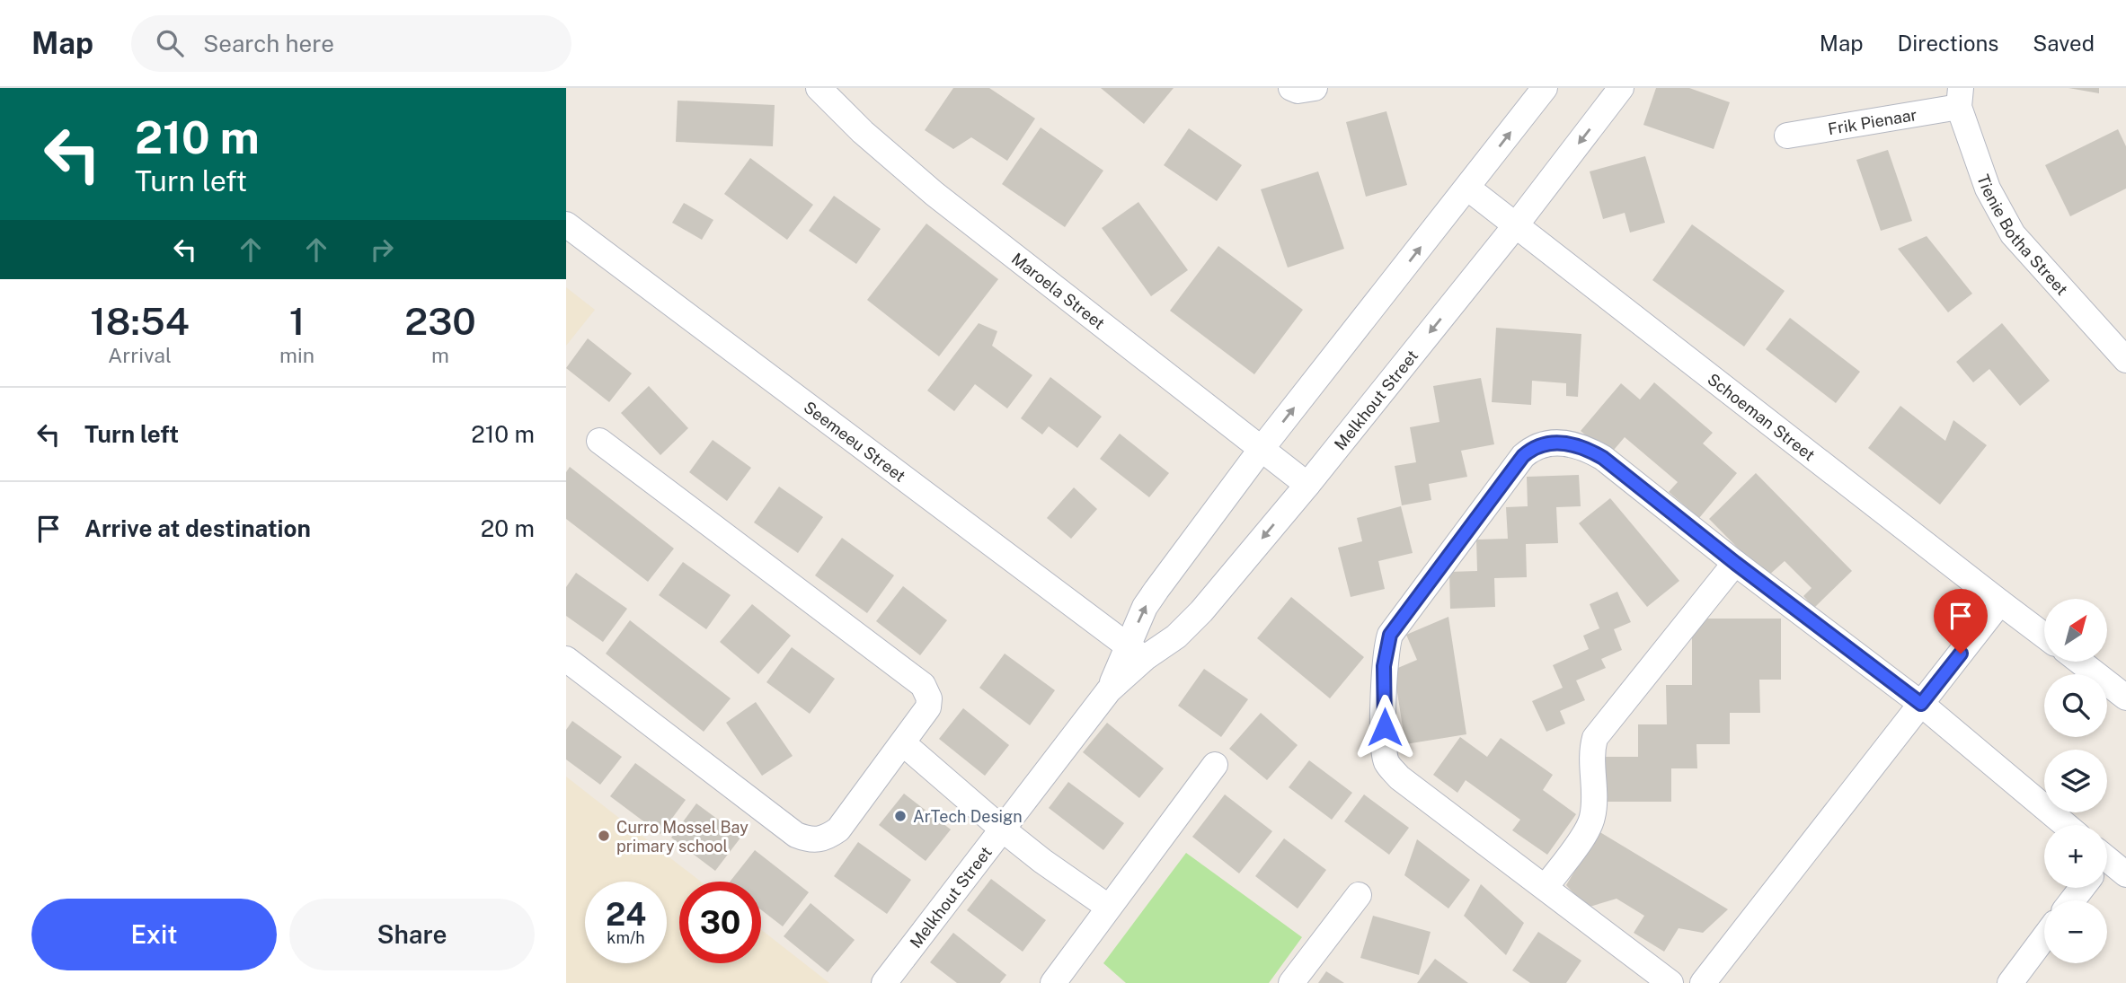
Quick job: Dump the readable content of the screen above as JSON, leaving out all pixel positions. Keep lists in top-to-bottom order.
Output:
{
  "streets": {
    "street": [
      "Frik Pienaar",
      "Tienie Botha Street",
      "Maroela Street",
      "Melkhout Street",
      "Schoeman Street",
      "Seemeeu Street"
    ]
  },
  "crossings": [
    ["Frik Pienaar", "Tienie Botha Street"],
    ["Maroela Street", "Melkhout Street"],
    ["Melkhout Street", "Schoeman Street"],
    ["Melkhout Street", "Seemeeu Street"]
  ],
  "places": ["ArTech Design", "Curro Mossel Bay primary school"],
  "north": "top right",
  "page": {
    "header": "Map",
    "search": "Search here",
    "nav": ["Map", "Directions", "Saved"],
    "turn": ["210 m", "Turn left"],
    "eta": [
      "18:54",
      "Arrival",
      "1",
      "min",
      "230",
      "m"
    ],
    "list": [
      {
        "name": "Turn left",
        "value": "210 m"
      },
      {
        "name": "Arrive at destination",
        "value": "20 m"
      }
    ],
    "map_buttons": ["+", "−"],
    "speed": "24 km/h",
    "limit": "30",
    "buttons": ["Exit", "Share"]
  }
}
